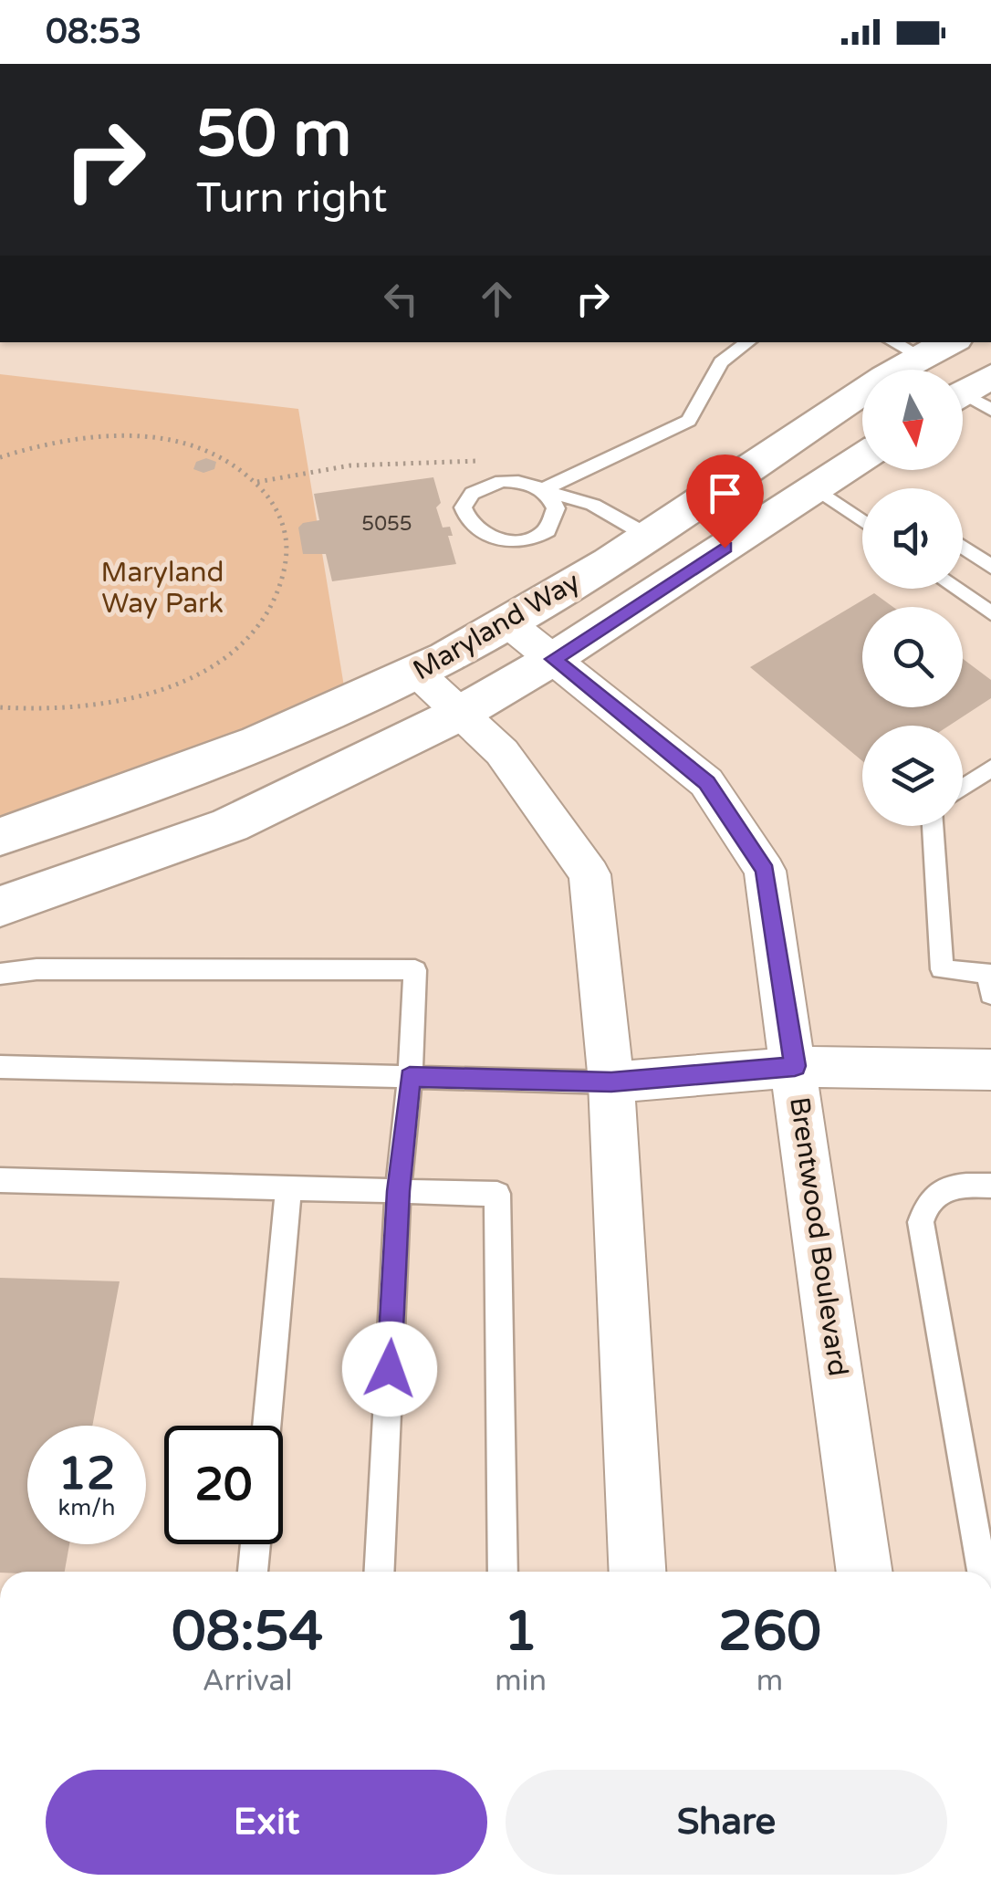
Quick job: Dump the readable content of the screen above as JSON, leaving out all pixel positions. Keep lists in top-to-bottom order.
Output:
{
  "streets": {
    "main road": ["Maryland Way"],
    "street": ["Brentwood Boulevard"]
  },
  "crossings": [
    ["Maryland Way", "Brentwood Boulevard"]
  ],
  "parks": ["Maryland Way Park"],
  "house_numbers": ["5055"],
  "north": "bottom",
  "page": {
    "status": "08:53",
    "turn": ["50 m", "Turn right"],
    "speed": "12 km/h",
    "limit": "20",
    "eta": [
      "08:54",
      "Arrival",
      "1",
      "min",
      "260",
      "m"
    ],
    "buttons": ["Exit", "Share"]
  }
}
